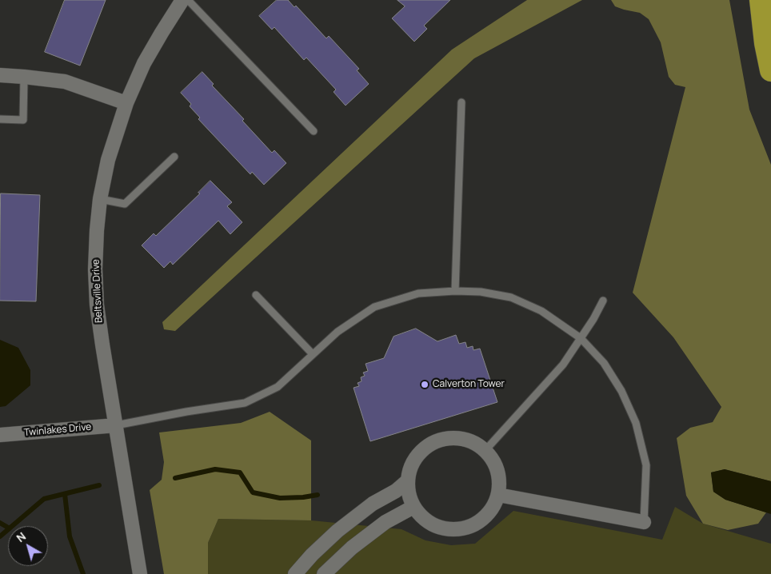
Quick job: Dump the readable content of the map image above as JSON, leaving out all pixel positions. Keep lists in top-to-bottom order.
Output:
{
  "streets": {
    "street": ["Beltsville Drive", "Twinlakes Drive"]
  },
  "crossings": [
    ["Beltsville Drive", "Twinlakes Drive"]
  ],
  "places": ["Calverton Tower"],
  "north": "top left"
}
